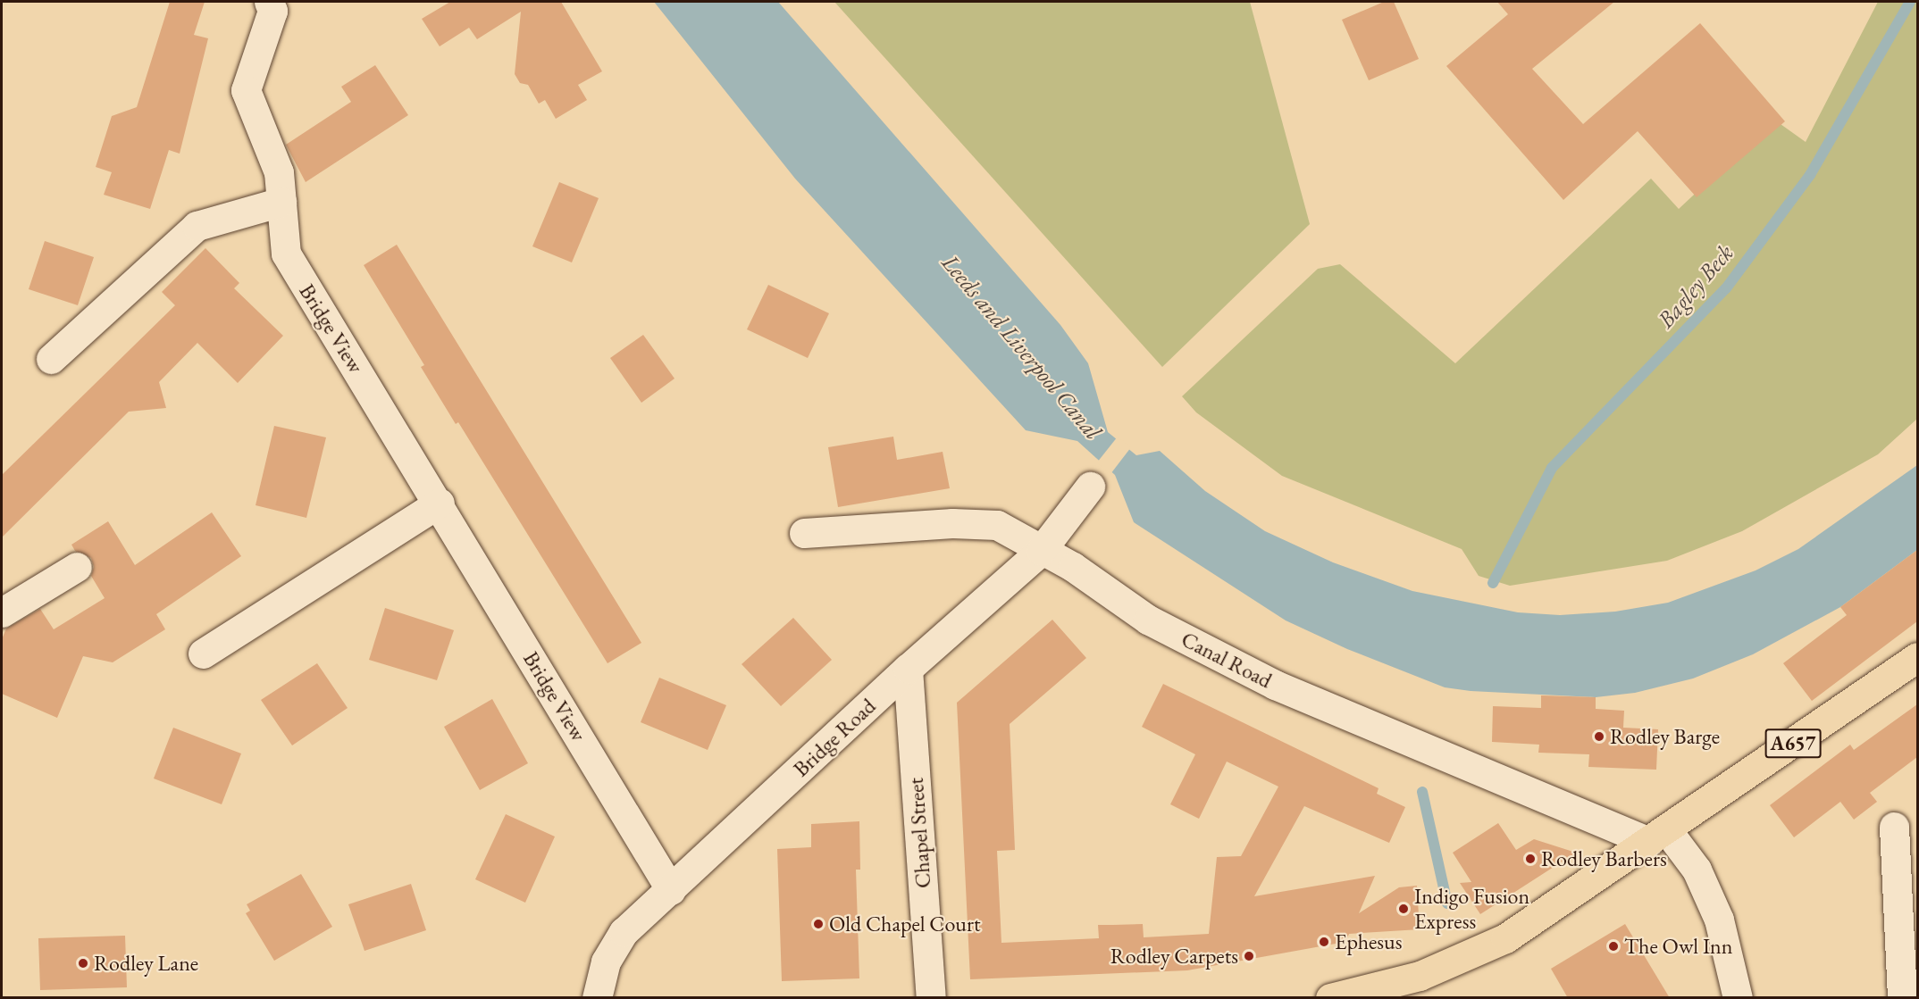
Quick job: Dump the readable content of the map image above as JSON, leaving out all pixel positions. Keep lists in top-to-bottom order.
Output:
{
  "streets": {
    "main road": ["A657"],
    "street": [
      "Bridge View",
      "Canal Road",
      "Bridge Road",
      "Chapel Street"
    ]
  },
  "crossings": [
    ["Bridge View", "Bridge Road"],
    ["Canal Road", "Bridge Road"],
    ["Canal Road", "A657"],
    ["Bridge Road", "Chapel Street"]
  ],
  "water": ["Bagley Beck", "Leeds and Liverpool Canal"],
  "places": [
    "Rodley Barge",
    "Rodley Barbers",
    "Indigo Fusion Express",
    "Old Chapel Court",
    "Ephesus",
    "The Owl Inn",
    "Rodley Carpets",
    "Rodley Lane"
  ]
}
